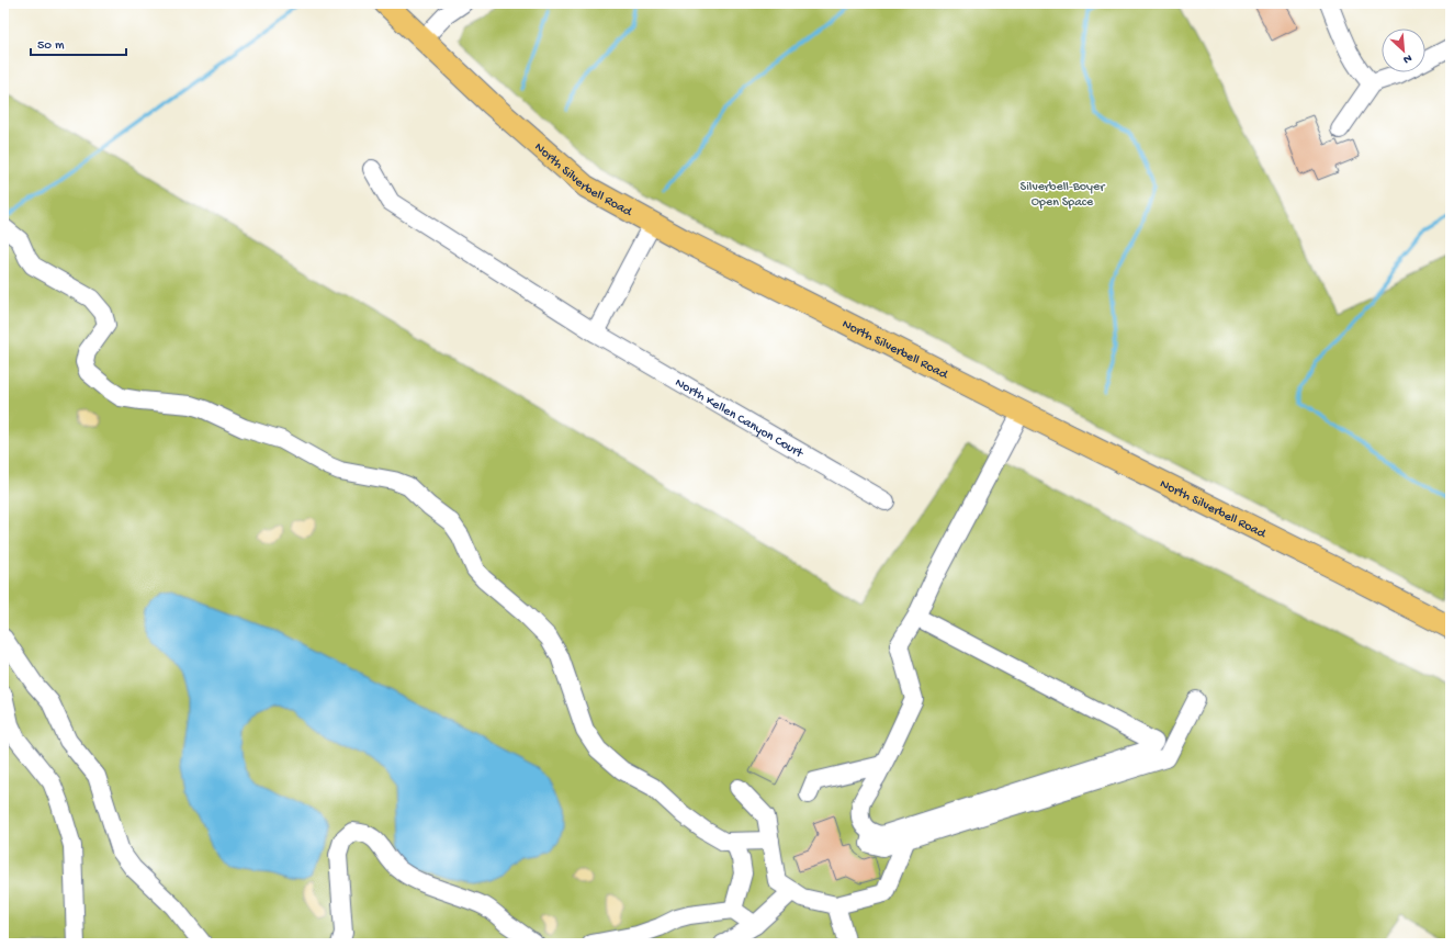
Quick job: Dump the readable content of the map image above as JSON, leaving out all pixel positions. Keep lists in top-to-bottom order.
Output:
{
  "streets": {
    "main road": ["North Silverbell Road"],
    "street": ["North Kellen Canyon Court"]
  },
  "parks": ["Silverbell-Boyer Open Space"],
  "scale_bar": "50 m",
  "north": "bottom right"
}
